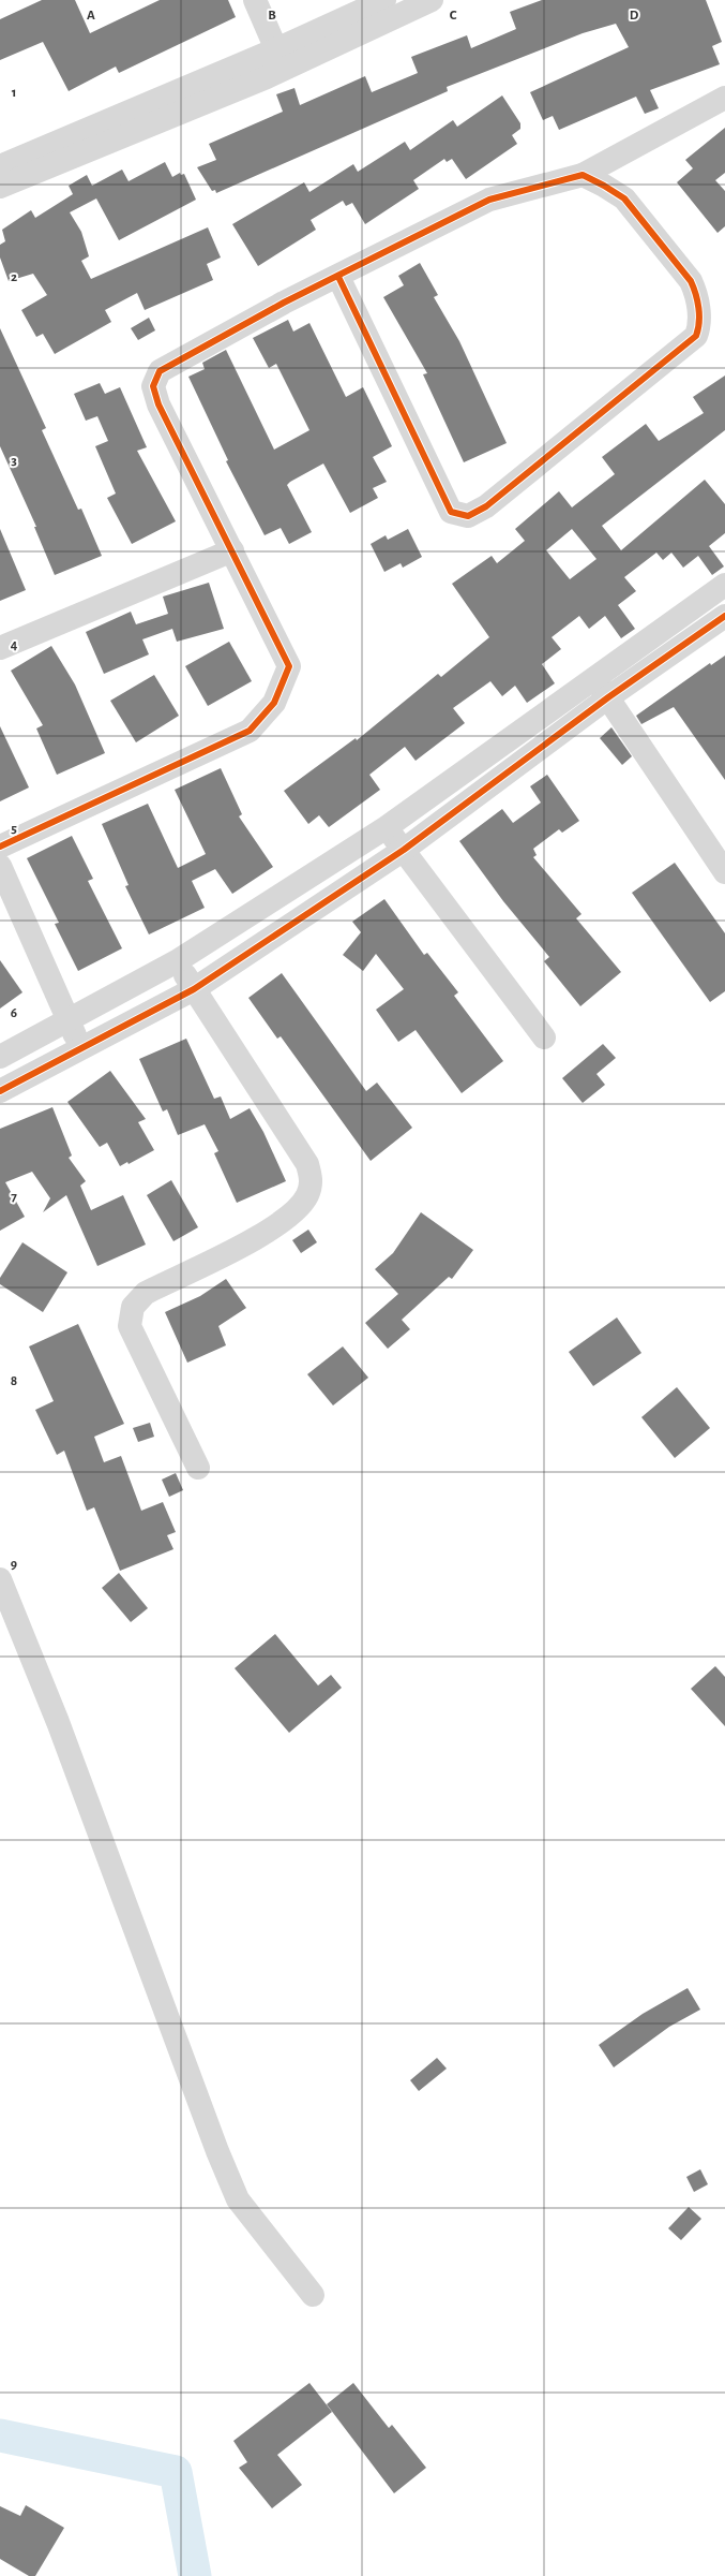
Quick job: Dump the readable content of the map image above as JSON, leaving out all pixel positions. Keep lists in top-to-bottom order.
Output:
{
  "grid": {
    "columns": [
      "A",
      "B",
      "C",
      "D"
    ],
    "rows": [
      "1",
      "2",
      "3",
      "4",
      "5",
      "6",
      "7",
      "8",
      "9"
    ]
  }
}
